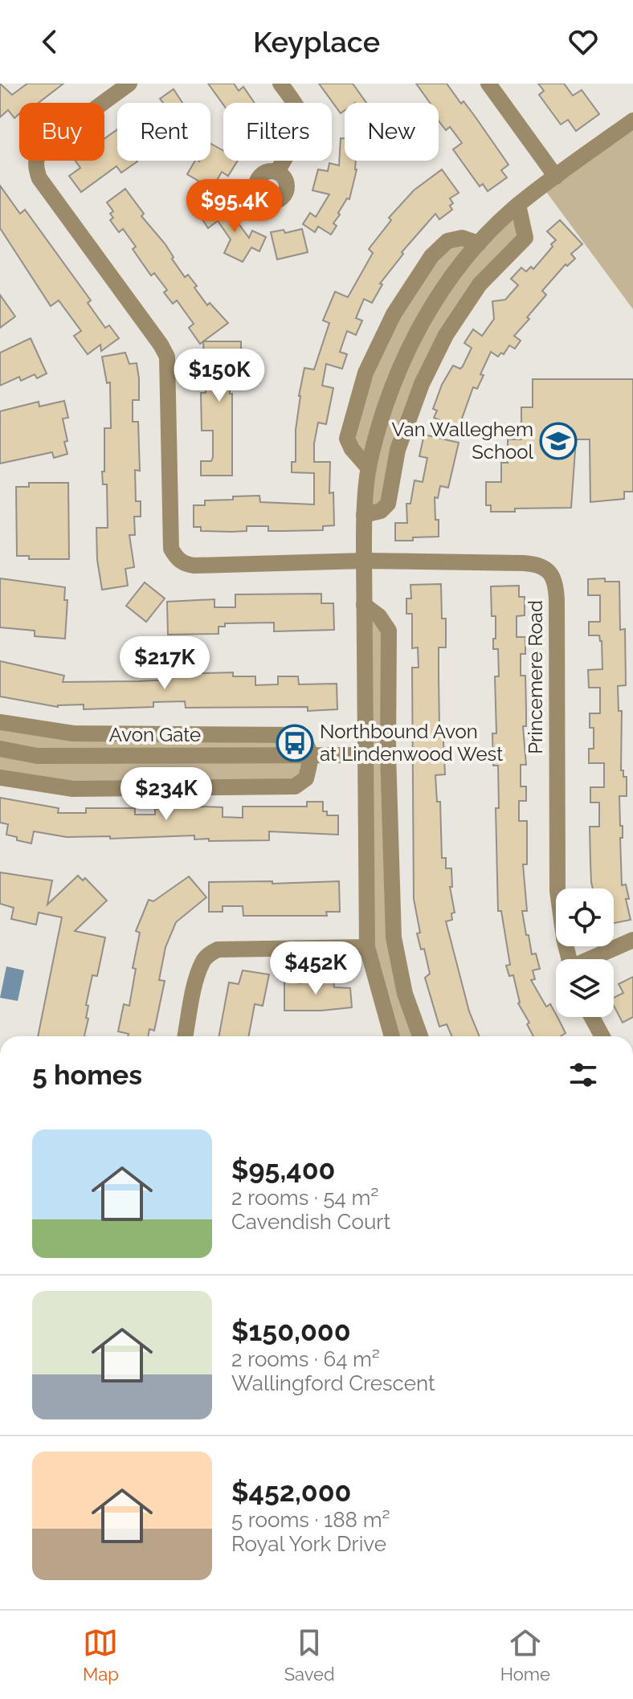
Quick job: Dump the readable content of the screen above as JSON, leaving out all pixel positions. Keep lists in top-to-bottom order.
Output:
{
  "streets": {
    "street": ["Princemere Road", "Avon Gate"]
  },
  "places": {
    "school or university": ["Van Walleghem School"],
    "bus stop": ["Northbound Avon at Lindenwood West"]
  },
  "page": {
    "header": "Keyplace",
    "chip": [
      "Buy",
      "Rent",
      "Filters",
      "New"
    ],
    "price": [
      "$95.4K",
      "$150K",
      "$217K",
      "$234K",
      "$452K"
    ],
    "heading": "5 homes",
    "list": [
      {
        "name": "$95,400",
        "note": "2 rooms · 54 m² · Cavendish Court"
      },
      {
        "name": "$150,000",
        "note": "2 rooms · 64 m² · Wallingford Crescent"
      },
      {
        "name": "$452,000",
        "note": "5 rooms · 188 m² · Royal York Drive"
      }
    ],
    "tabs": ["Map", "Saved", "Home"]
  }
}
